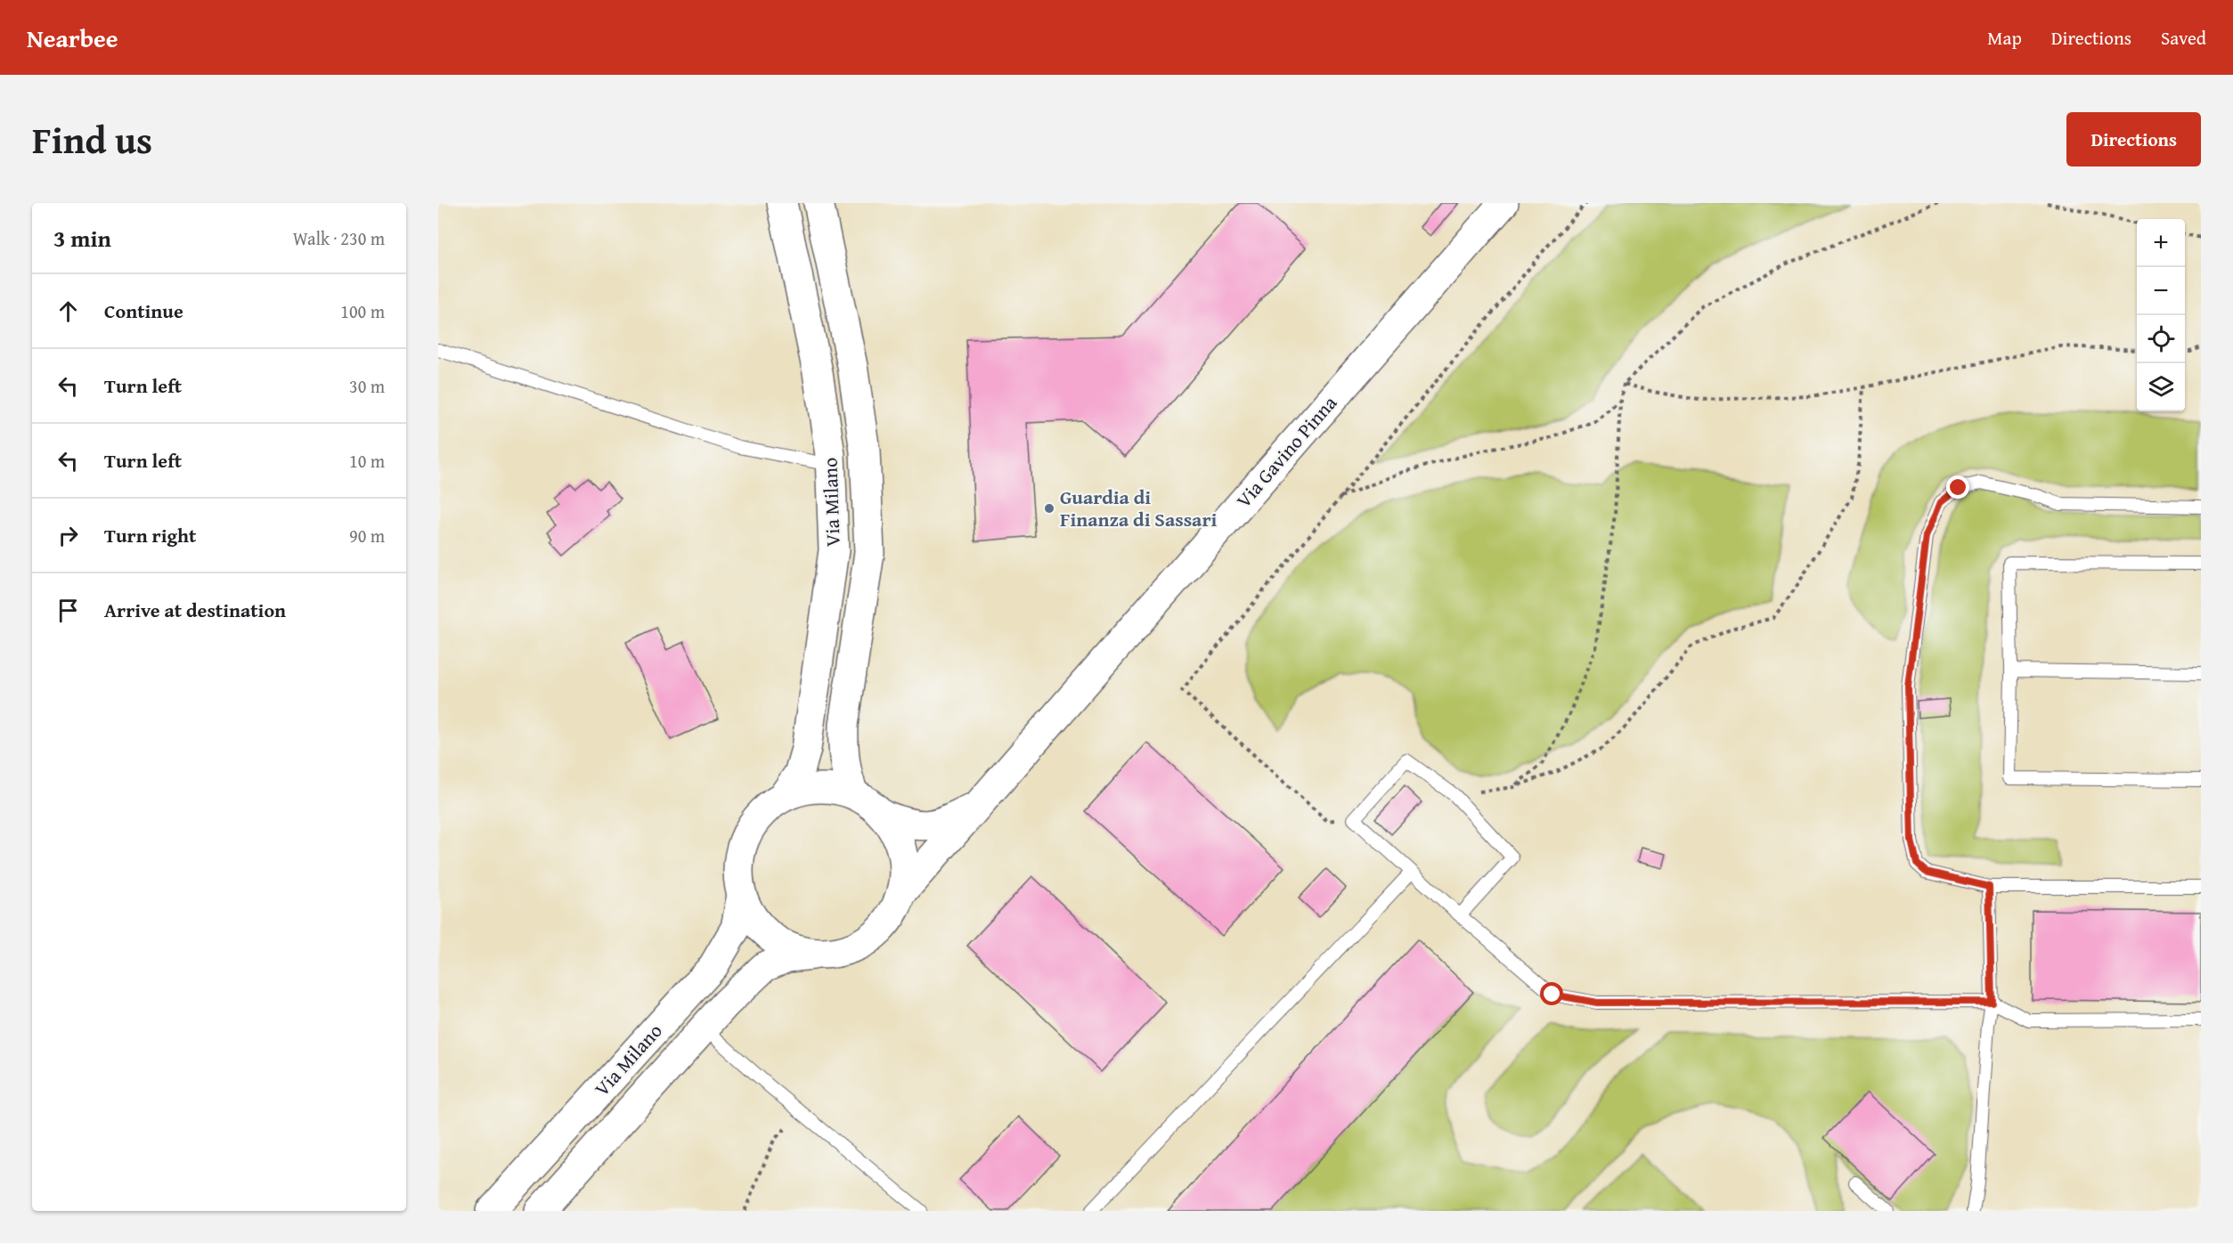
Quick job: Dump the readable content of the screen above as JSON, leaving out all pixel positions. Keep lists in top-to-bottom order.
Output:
{
  "streets": {
    "main road": ["Via Gavino Pinna", "Via Milano"]
  },
  "crossings": [
    ["Via Gavino Pinna", "Via Milano"]
  ],
  "places": ["Guardia di Finanza di Sassari"],
  "page": {
    "header": "Nearbee",
    "nav": ["Map", "Directions", "Saved"],
    "title": "Find us",
    "buttons": "Directions",
    "heading": ["3 min", "Walk · 230 m"],
    "map_buttons": ["+", "−"],
    "list": [
      ["Continue", "100 m"],
      ["Turn left", "30 m"],
      ["Turn left", "10 m"],
      ["Turn right", "90 m"],
      "Arrive at destination"
    ]
  }
}
